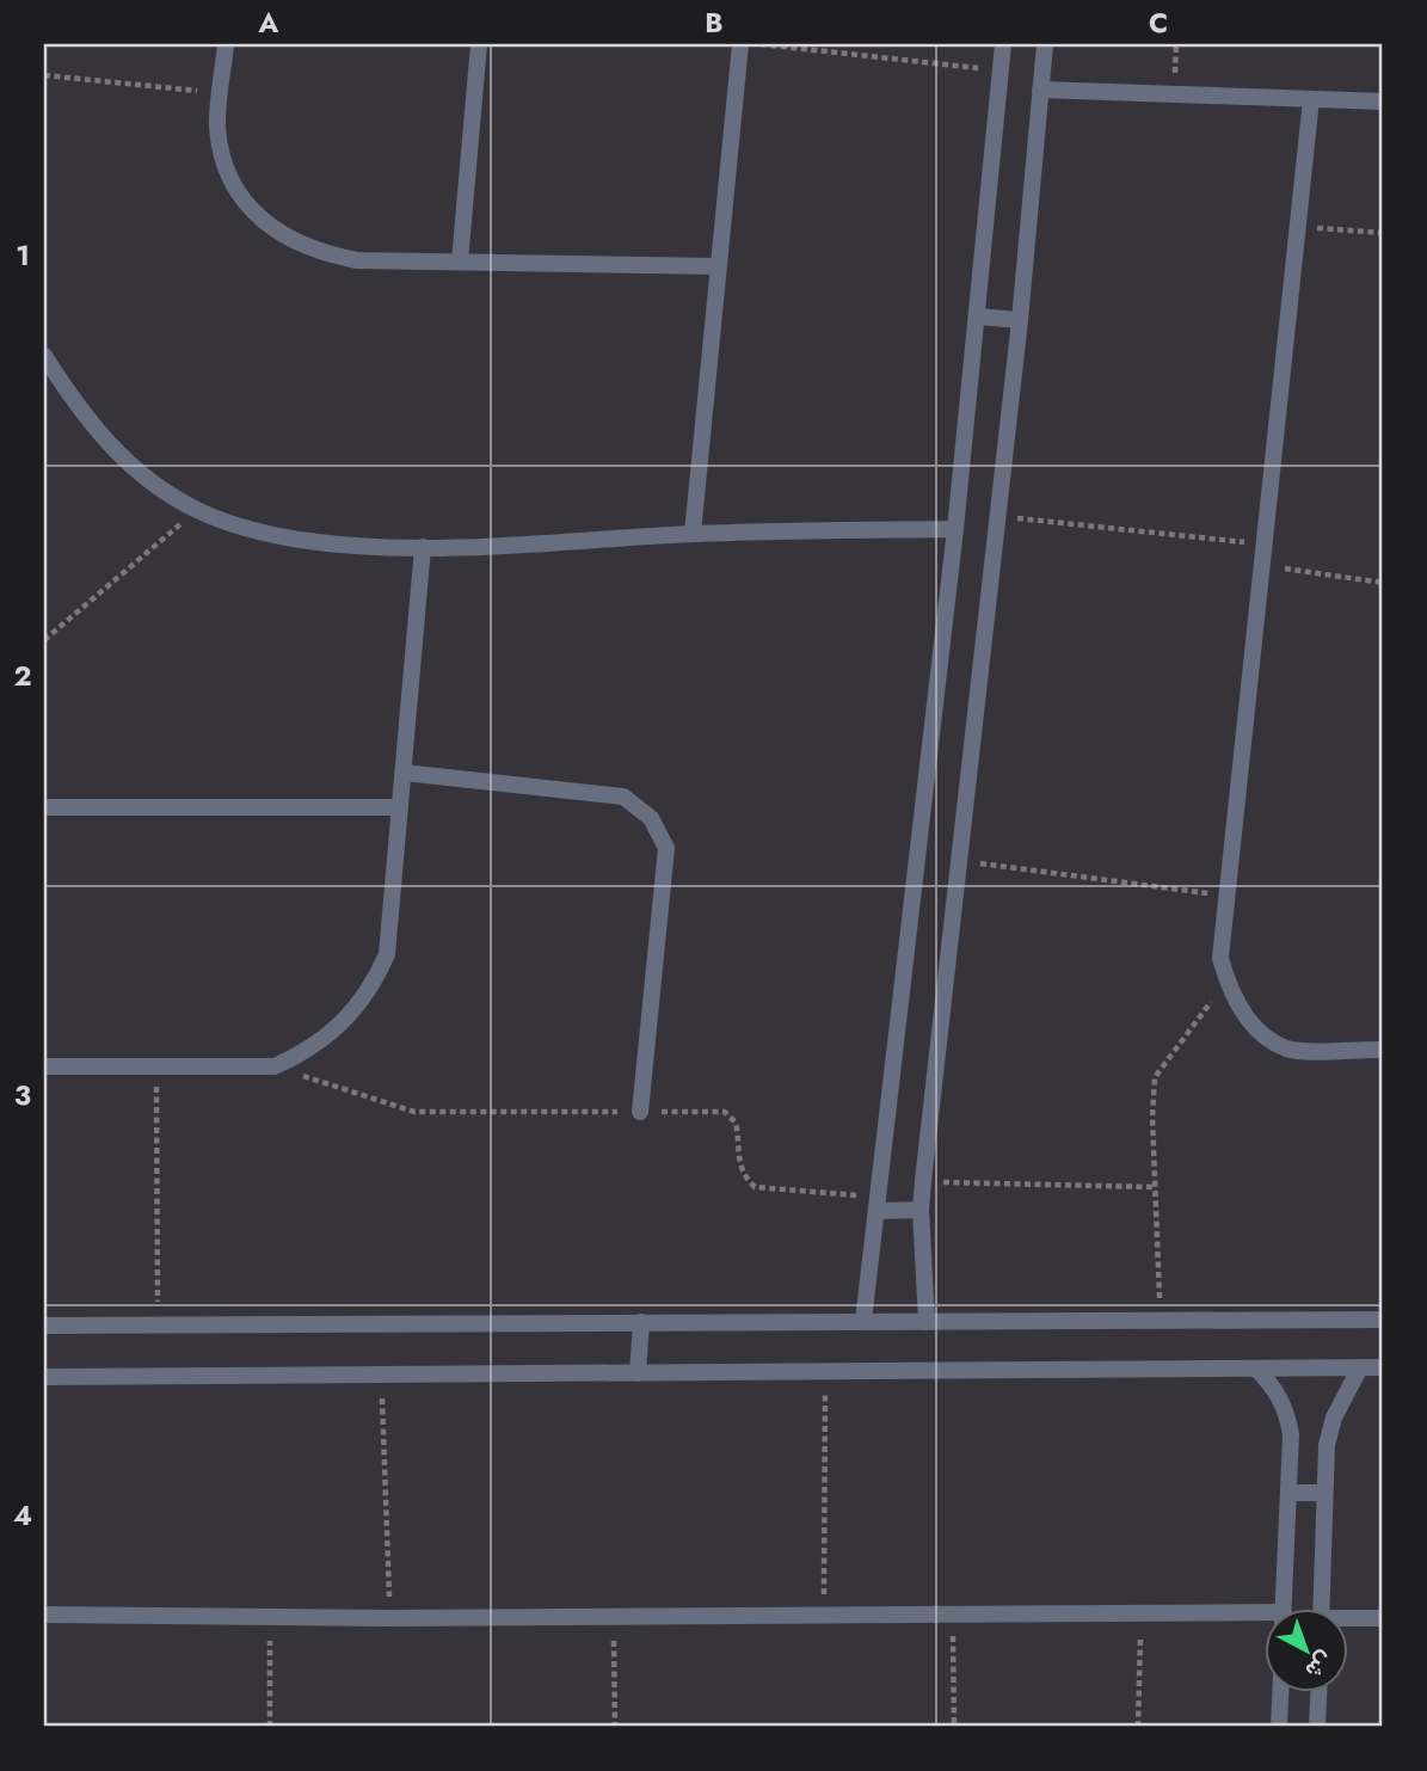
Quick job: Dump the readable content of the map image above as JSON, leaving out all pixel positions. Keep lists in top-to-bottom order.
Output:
{
  "north": "bottom right",
  "grid": {
    "columns": ["A", "B", "C"],
    "rows": [
      "1",
      "2",
      "3",
      "4"
    ]
  }
}
